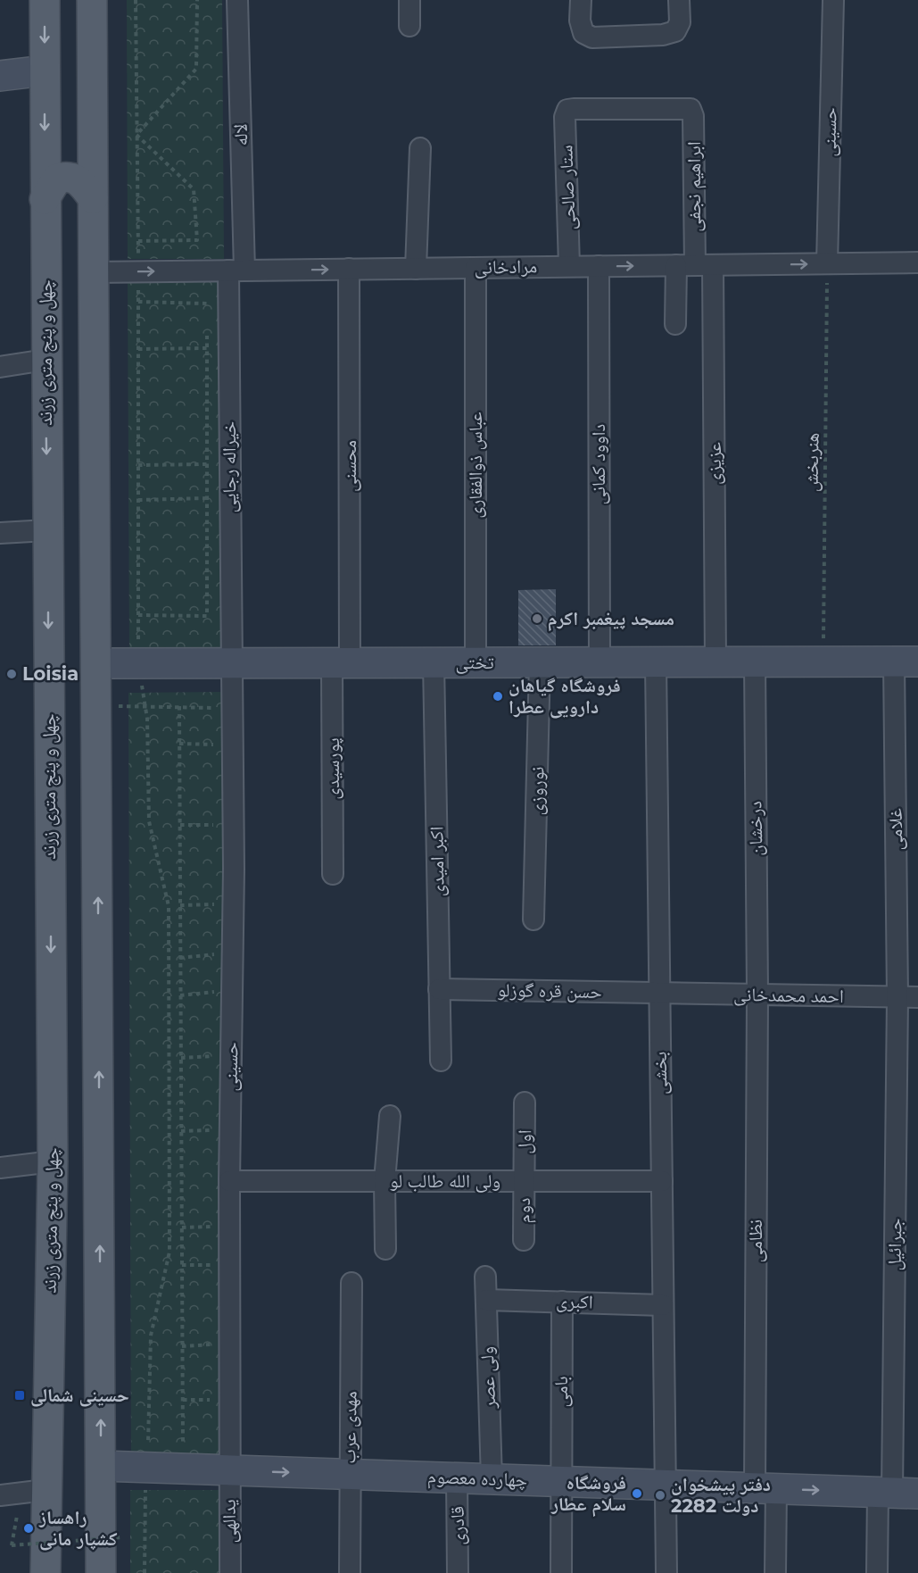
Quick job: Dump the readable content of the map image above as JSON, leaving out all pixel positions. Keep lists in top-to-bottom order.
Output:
{
  "streets": {
    "main road": ["چهل و پنج متری زرند"],
    "street": [
      "حسینی",
      "لاله",
      "ابراهیم نجفی",
      "ستار صالحی",
      "مرادخانی",
      "عزیزی",
      "داوود کمانی",
      "عباس ذوالفقاری",
      "محسنی",
      "خیراله رجایی",
      "تختی",
      "پورسیدی",
      "نوروزی",
      "درخشان",
      "غلامی",
      "اکبر امیدی",
      "حسن قره گوزلو",
      "احمد محمدخانی",
      "بخشی",
      "اول",
      "ولی الله طالب لو",
      "دوم",
      "نظامی",
      "جبرائیل",
      "اکبری",
      "ولی عصر",
      "بامی",
      "مهدی عرب",
      "چهارده معصوم",
      "یدالهی",
      "قادری"
    ],
    "path": ["هنربخش"]
  },
  "crossings": [
    ["حسینی", "مرادخانی"],
    ["حسینی", "هنربخش"],
    ["حسینی", "خیراله رجایی"],
    ["حسینی", "تختی"],
    ["حسینی", "ولی الله طالب لو"],
    ["حسینی", "چهارده معصوم"],
    ["حسینی", "یدالهی"],
    ["لاله", "مرادخانی"],
    ["لاله", "خیراله رجایی"],
    ["ابراهیم نجفی", "ستار صالحی"],
    ["ابراهیم نجفی", "مرادخانی"],
    ["ابراهیم نجفی", "عزیزی"],
    ["ستار صالحی", "مرادخانی"],
    ["مرادخانی", "هنربخش"],
    ["مرادخانی", "عزیزی"],
    ["مرادخانی", "داوود کمانی"],
    ["مرادخانی", "عباس ذوالفقاری"],
    ["مرادخانی", "محسنی"],
    ["مرادخانی", "خیراله رجایی"],
    ["هنربخش", "تختی"],
    ["عزیزی", "تختی"],
    ["داوود کمانی", "تختی"],
    ["عباس ذوالفقاری", "تختی"],
    ["محسنی", "تختی"],
    ["محسنی", "پورسیدی"],
    ["خیراله رجایی", "تختی"],
    ["تختی", "پورسیدی"],
    ["تختی", "نوروزی"],
    ["تختی", "درخشان"],
    ["تختی", "غلامی"],
    ["تختی", "اکبر امیدی"],
    ["تختی", "بخشی"],
    ["درخشان", "احمد محمدخانی"],
    ["درخشان", "نظامی"],
    ["غلامی", "احمد محمدخانی"],
    ["غلامی", "جبرائیل"],
    ["اکبر امیدی", "حسن قره گوزلو"],
    ["حسن قره گوزلو", "احمد محمدخانی"],
    ["حسن قره گوزلو", "بخشی"],
    ["احمد محمدخانی", "بخشی"],
    ["احمد محمدخانی", "نظامی"],
    ["احمد محمدخانی", "جبرائیل"],
    ["بخشی", "ولی الله طالب لو"],
    ["بخشی", "اکبری"],
    ["بخشی", "چهارده معصوم"],
    ["اول", "ولی الله طالب لو"],
    ["اول", "دوم"],
    ["ولی الله طالب لو", "دوم"],
    ["نظامی", "چهارده معصوم"],
    ["جبرائیل", "چهارده معصوم"],
    ["اکبری", "ولی عصر"],
    ["اکبری", "بامی"],
    ["ولی عصر", "چهارده معصوم"],
    ["بامی", "چهارده معصوم"],
    ["مهدی عرب", "چهارده معصوم"],
    ["چهارده معصوم", "یدالهی"],
    ["چهارده معصوم", "قادری"]
  ],
  "one_way": ["مرادخانی"],
  "places": {
    "other": [
      "مسجد پیغمبر اکرم",
      "Loisia",
      "فروشگاه گیاهان دارویی عطرا",
      "فروشگاه سلام عطار",
      "دفتر پیشخوان دولت 2282",
      "راهساز کشپار مانی"
    ],
    "transit": ["حسینی شمالی"]
  }
}
